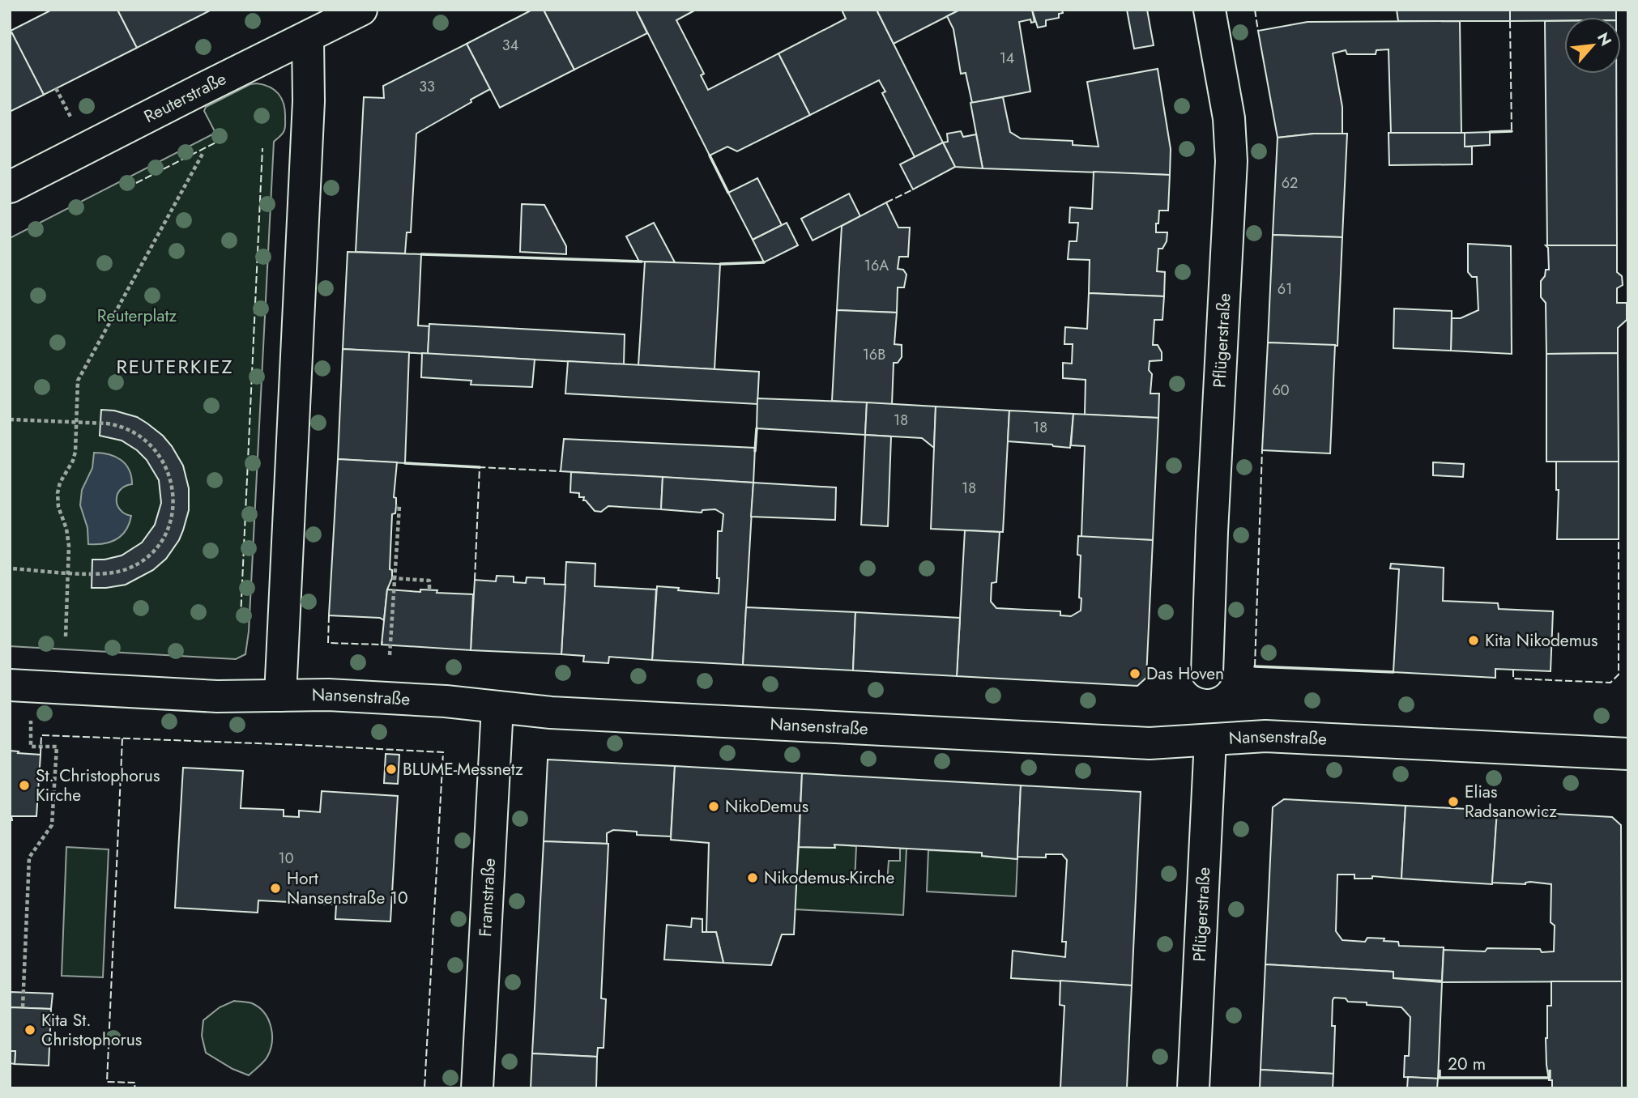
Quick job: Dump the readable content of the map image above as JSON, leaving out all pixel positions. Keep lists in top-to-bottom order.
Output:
{
  "streets": {
    "street": [
      "Reuterstraße",
      "Pflügerstraße",
      "Nansenstraße",
      "Framstraße"
    ]
  },
  "crossings": [
    ["Pflügerstraße", "Nansenstraße"],
    ["Nansenstraße", "Framstraße"]
  ],
  "districts": ["REUTERKIEZ"],
  "parks": ["Reuterplatz"],
  "places": [
    "Kita Nikodemus",
    "Das Hoven",
    "BLUME-Messnetz",
    "St. Christophorus Kirche",
    "Elias Radsanowicz",
    "NikoDemus",
    "Nikodemus-Kirche",
    "Hort Nansenstraße 10",
    "Kita St. Christophorus"
  ],
  "house_numbers": [
    "34",
    "14",
    "33",
    "62",
    "16A",
    "61",
    "16B",
    "60",
    "18",
    "18",
    "18",
    "10"
  ],
  "scale_bar": "20 m",
  "north": "top right"
}
